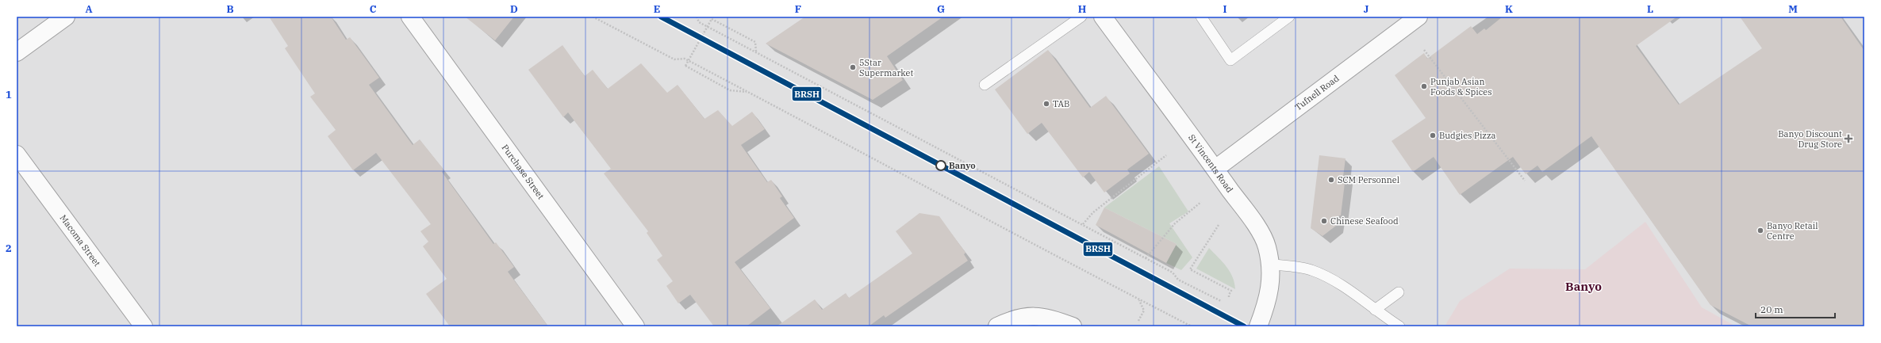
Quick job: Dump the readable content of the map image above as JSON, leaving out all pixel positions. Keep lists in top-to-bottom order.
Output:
{
  "streets": {
    "street": [
      "Tufnell Road",
      "St Vincents Road",
      "Purchase Street",
      "Macoma Street"
    ]
  },
  "crossings": [
    ["Tufnell Road", "St Vincents Road"]
  ],
  "districts": ["Banyo"],
  "places": {
    "other": [
      "5Star Supermarket",
      "Punjab Asian Foods & Spices",
      "TAB",
      "Budgies Pizza",
      "Banyo",
      "SCM Personnel",
      "Chinese Seafood",
      "Banyo Retail Centre"
    ],
    "health": ["Banyo Discount Drug Store"]
  },
  "lines": ["transit line BRSH"],
  "scale_bar": "20 m",
  "grid": {
    "columns": [
      "A",
      "B",
      "C",
      "D",
      "E",
      "F",
      "G",
      "H",
      "I",
      "J",
      "K",
      "L",
      "M"
    ],
    "rows": ["1", "2"]
  }
}
